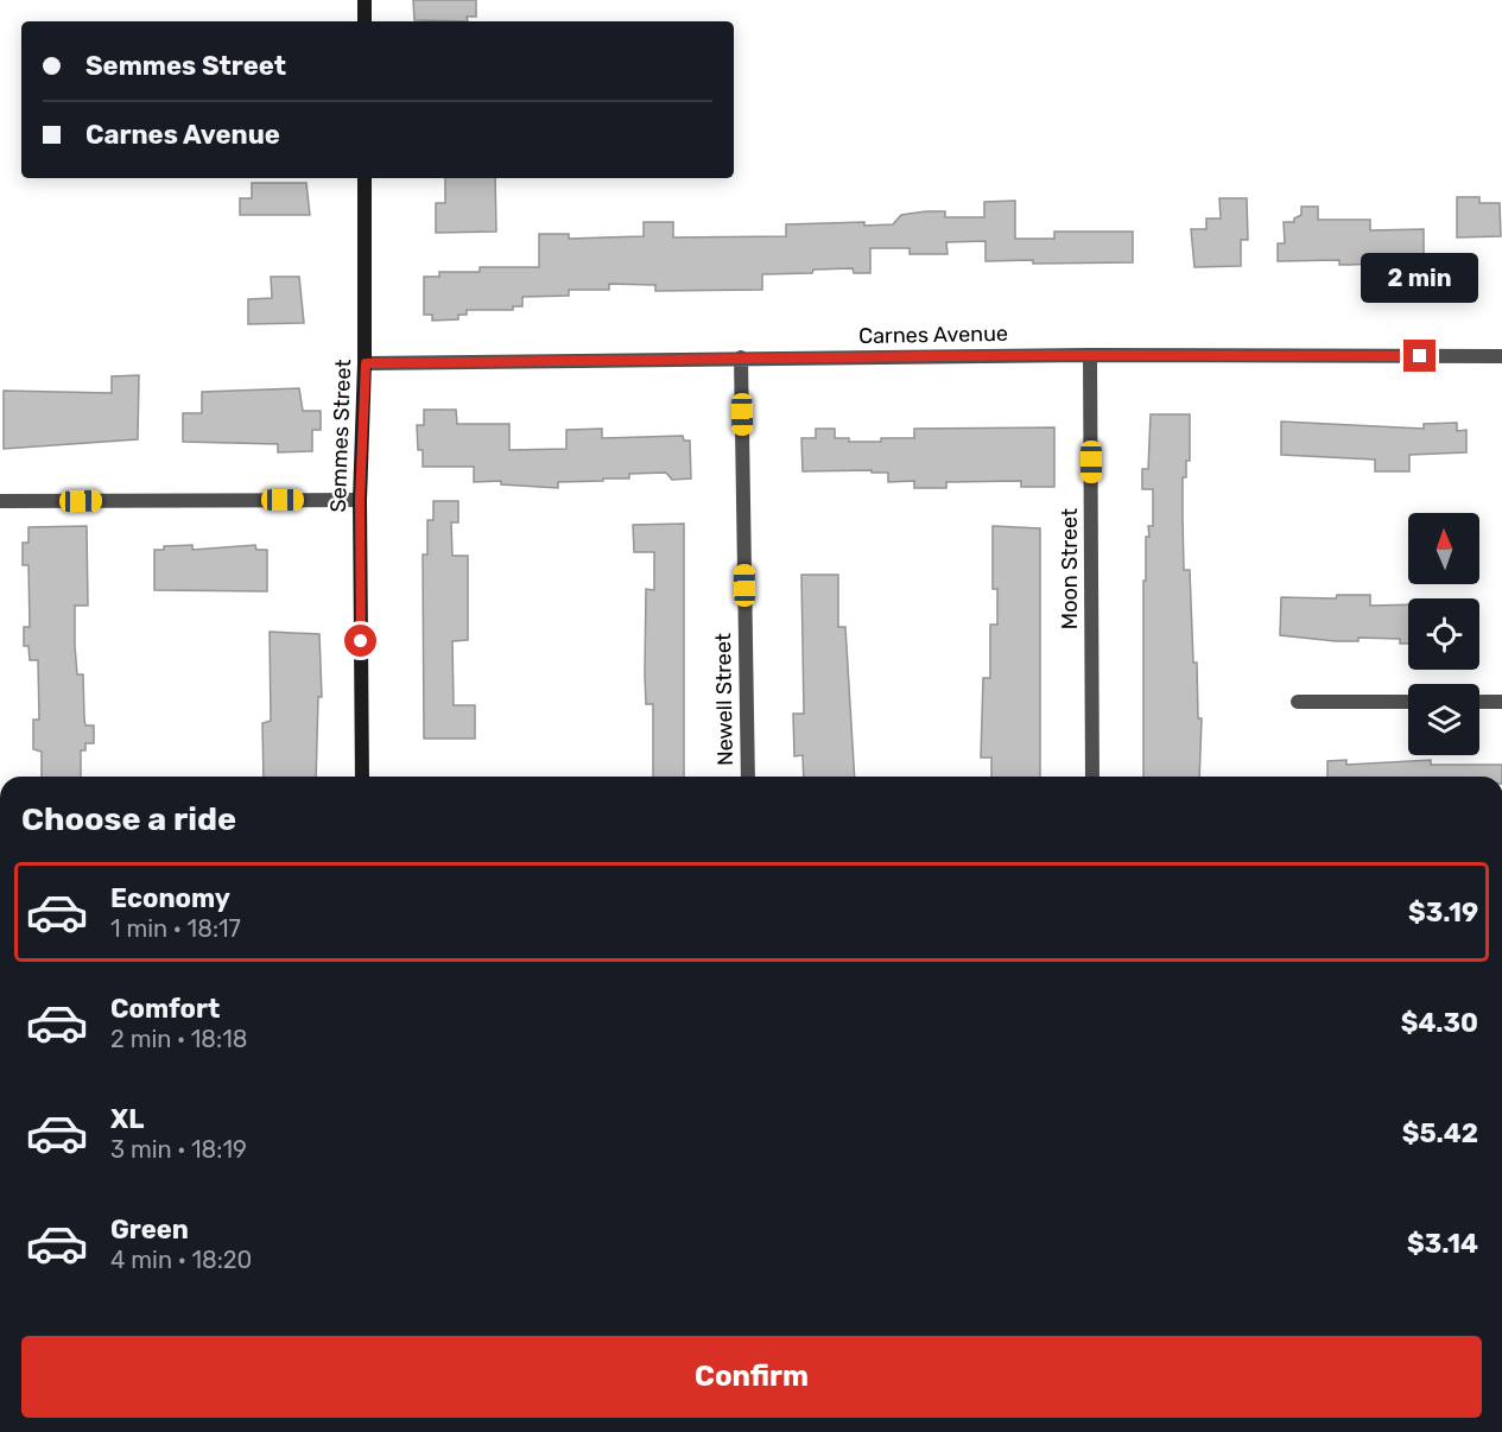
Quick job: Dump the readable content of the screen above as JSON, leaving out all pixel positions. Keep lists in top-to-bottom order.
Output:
{
  "streets": {
    "main road": ["Semmes Street"],
    "street": ["Carnes Avenue", "Moon Street", "Newell Street"]
  },
  "crossings": [
    ["Carnes Avenue", "Semmes Street"],
    ["Carnes Avenue", "Moon Street"],
    ["Carnes Avenue", "Newell Street"]
  ],
  "north": "top",
  "page": {
    "banner": ["Semmes Street", "Carnes Avenue"],
    "bubble": "2 min",
    "heading": "Choose a ride",
    "list": [
      {
        "name": "Economy",
        "note": "1 min · 18:17",
        "value": "$3.19"
      },
      {
        "name": "Comfort",
        "note": "2 min · 18:18",
        "value": "$4.30"
      },
      {
        "name": "XL",
        "note": "3 min · 18:19",
        "value": "$5.42"
      },
      {
        "name": "Green",
        "note": "4 min · 18:20",
        "value": "$3.14"
      }
    ],
    "buttons": "Confirm"
  }
}
